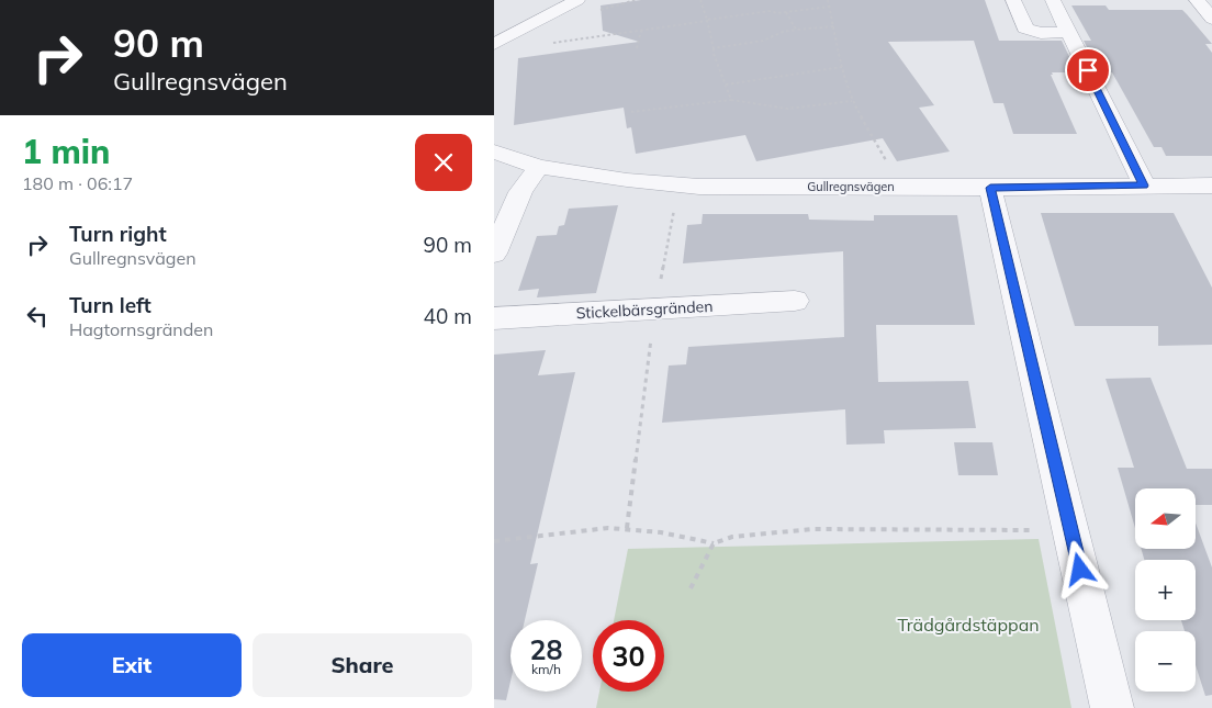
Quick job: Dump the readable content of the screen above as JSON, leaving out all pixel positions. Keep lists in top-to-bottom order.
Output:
{
  "streets": {
    "street": ["Gullregnsvägen", "Stickelbärsgränden"]
  },
  "parks": ["Trädgårdstäppan"],
  "north": "left",
  "page": {
    "turn": ["90 m", "Gullregnsvägen"],
    "heading": ["1 min", "180 m · 06:17"],
    "list": [
      {
        "name": "Turn right",
        "note": "Gullregnsvägen",
        "value": "90 m"
      },
      {
        "name": "Turn left",
        "note": "Hagtornsgränden",
        "value": "40 m"
      }
    ],
    "map_buttons": ["+", "−"],
    "speed": "28 km/h",
    "limit": "30",
    "buttons": ["Exit", "Share"]
  }
}
